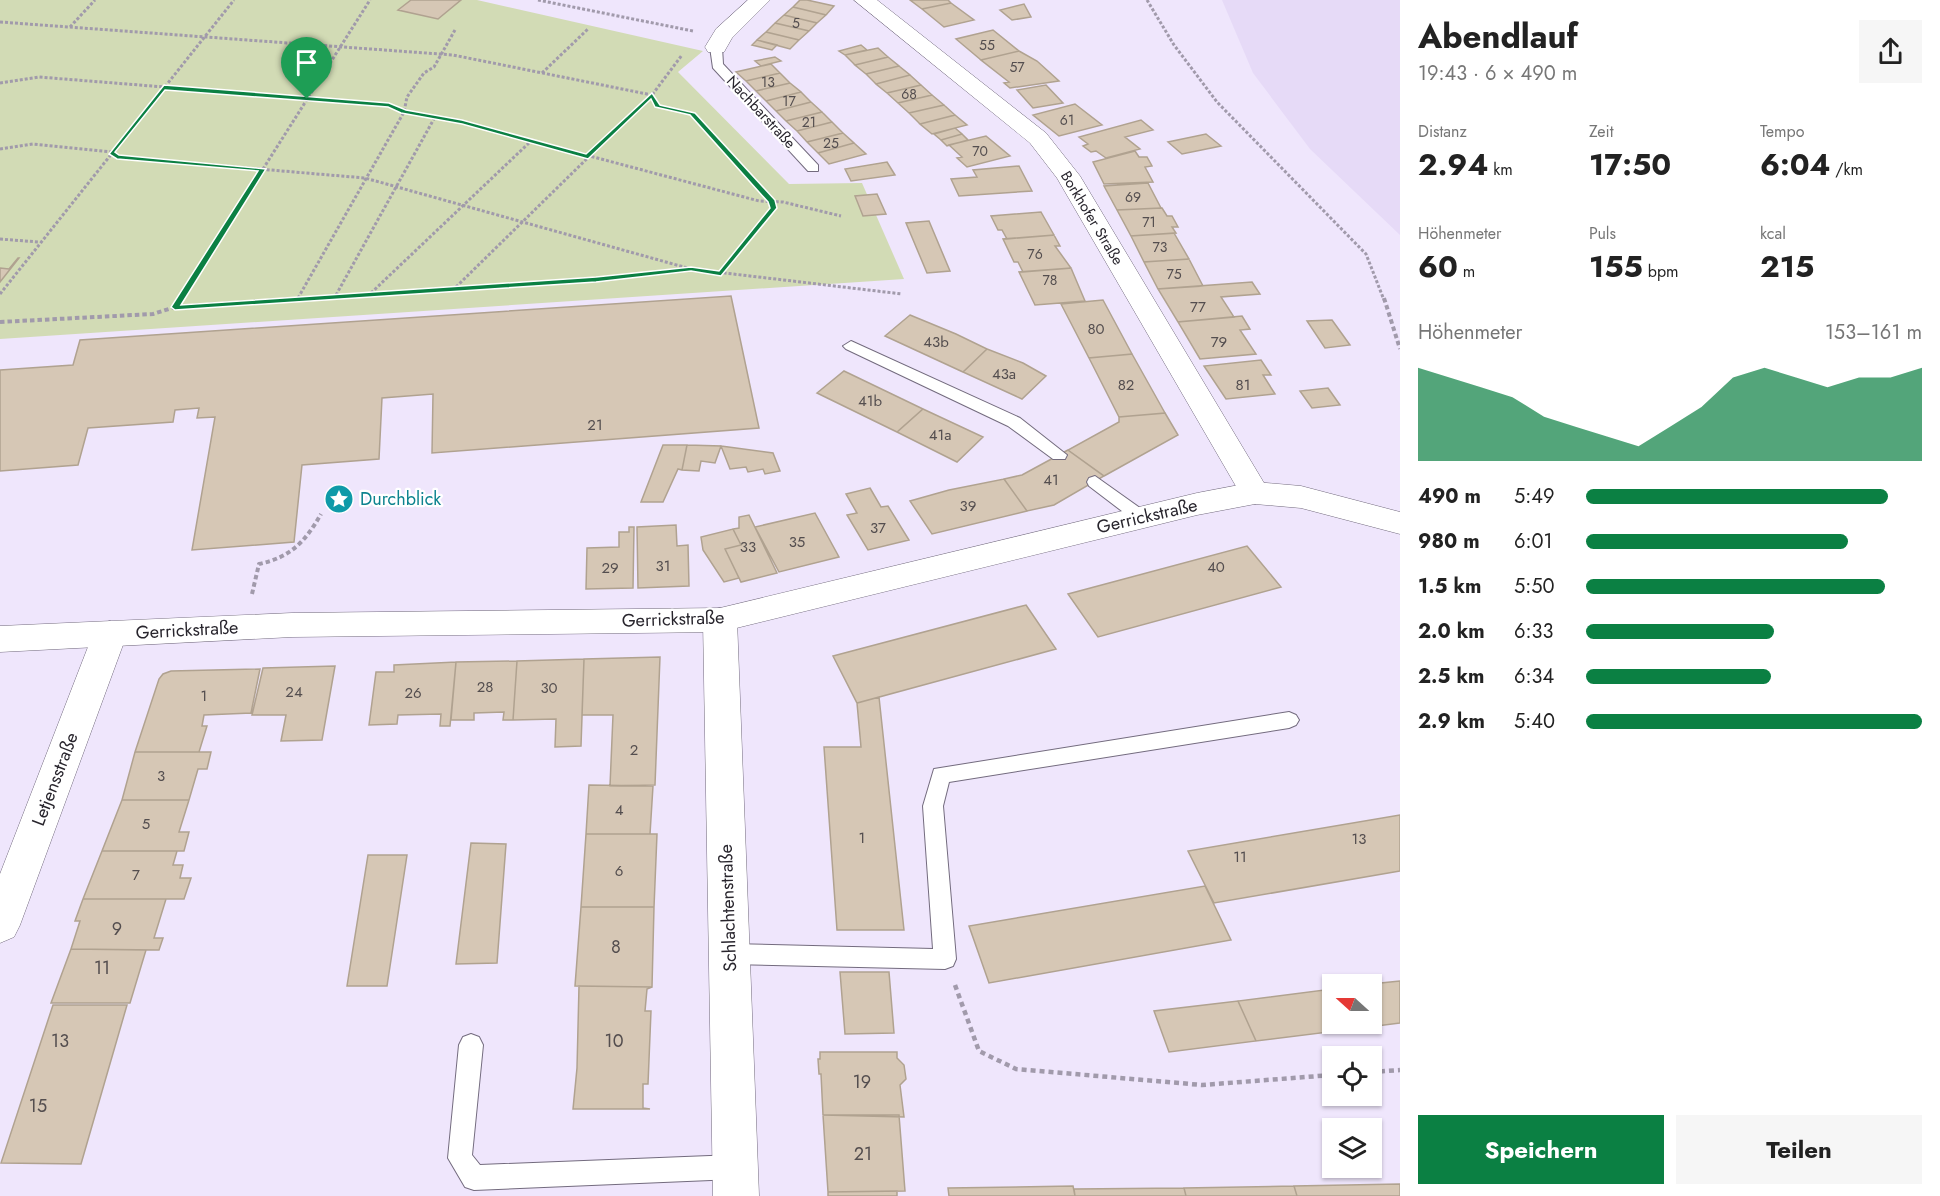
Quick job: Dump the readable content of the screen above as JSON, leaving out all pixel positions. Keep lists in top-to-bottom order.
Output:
{
  "streets": {
    "street": [
      "Borkhofer Straße",
      "Gerrickstraße",
      "Letjensstraße",
      "Schlachtenstraße"
    ],
    "lane": ["Nachbarstraße"]
  },
  "crossings": [
    ["Borkhofer Straße", "Gerrickstraße"],
    ["Gerrickstraße", "Letjensstraße"],
    ["Gerrickstraße", "Schlachtenstraße"]
  ],
  "places": {
    "place": ["Durchblick"]
  },
  "house_numbers": [
    "5",
    "55",
    "57",
    "13",
    "68",
    "17",
    "61",
    "21",
    "25",
    "70",
    "69",
    "71",
    "73",
    "76",
    "75",
    "78",
    "77",
    "80",
    "43b",
    "79",
    "43a",
    "82",
    "81",
    "41b",
    "21",
    "41a",
    "41",
    "39",
    "37",
    "35",
    "33",
    "31",
    "40",
    "29",
    "28",
    "30",
    "24",
    "26",
    "1",
    "2",
    "3",
    "4",
    "5",
    "1",
    "13",
    "11",
    "6",
    "7",
    "9",
    "8",
    "11",
    "13",
    "10",
    "19",
    "15",
    "21"
  ],
  "north": "left",
  "page": {
    "heading": ["Abendlauf", "19:43 · 6 × 490 m"],
    "stats": [
      ["Distanz", "2.94 km"],
      ["Zeit", "17:50"],
      ["Tempo", "6:04 /km"],
      ["Höhenmeter", "60 m"],
      ["Puls", "155 bpm"],
      ["kcal", "215"]
    ],
    "chart": ["Höhenmeter", "153–161 m"],
    "list": [
      {
        "name": "490 m",
        "note": "5:49"
      },
      {
        "name": "980 m",
        "note": "6:01"
      },
      {
        "name": "1.5 km",
        "note": "5:50"
      },
      {
        "name": "2.0 km",
        "note": "6:33"
      },
      {
        "name": "2.5 km",
        "note": "6:34"
      },
      {
        "name": "2.9 km",
        "note": "5:40"
      }
    ],
    "buttons": ["Speichern", "Teilen"]
  }
}
